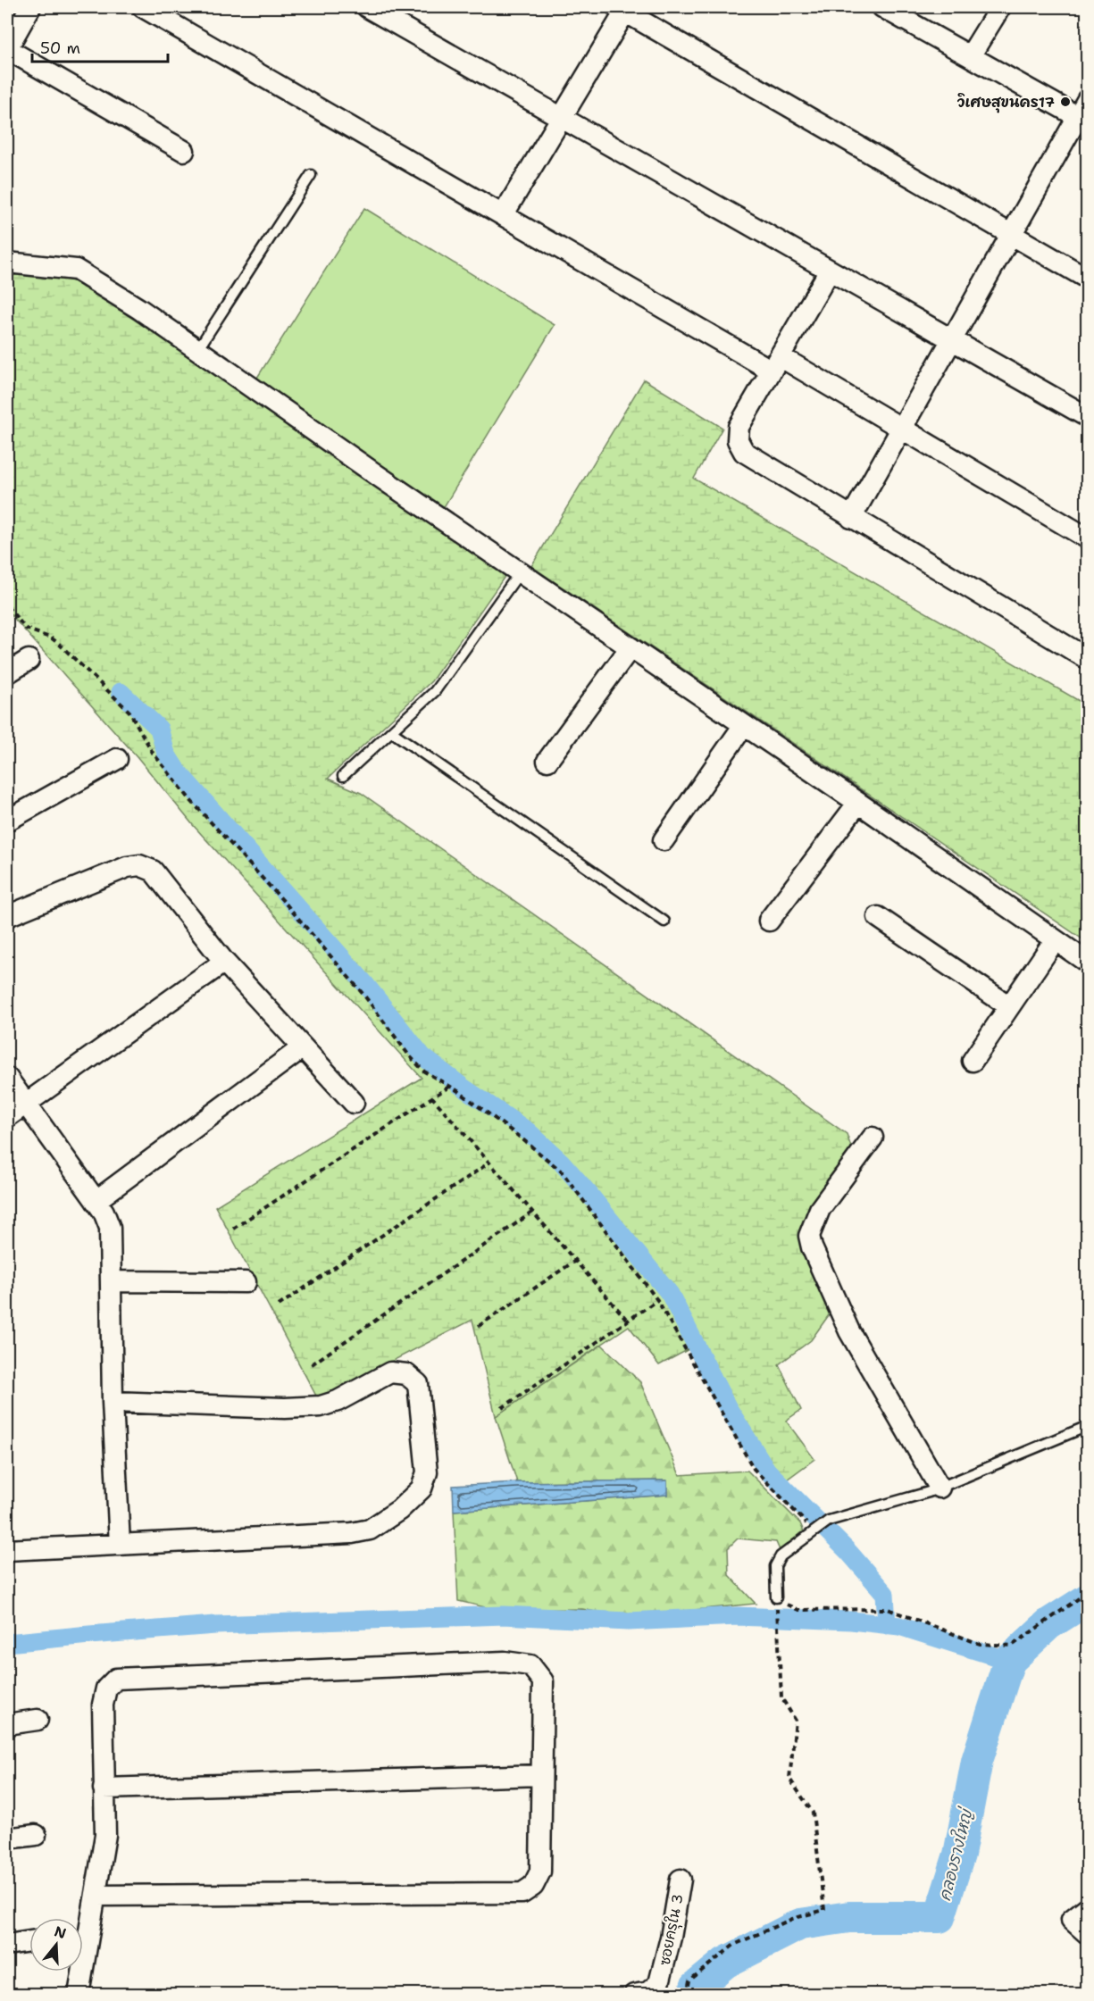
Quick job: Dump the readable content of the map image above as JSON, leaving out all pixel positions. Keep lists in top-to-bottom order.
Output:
{
  "streets": {
    "street": ["ซอยครุใน 3"]
  },
  "water": ["คลองรางใหญ่"],
  "places": ["วิเศษสุขนคร17"],
  "scale_bar": "50 m",
  "north": "top"
}
